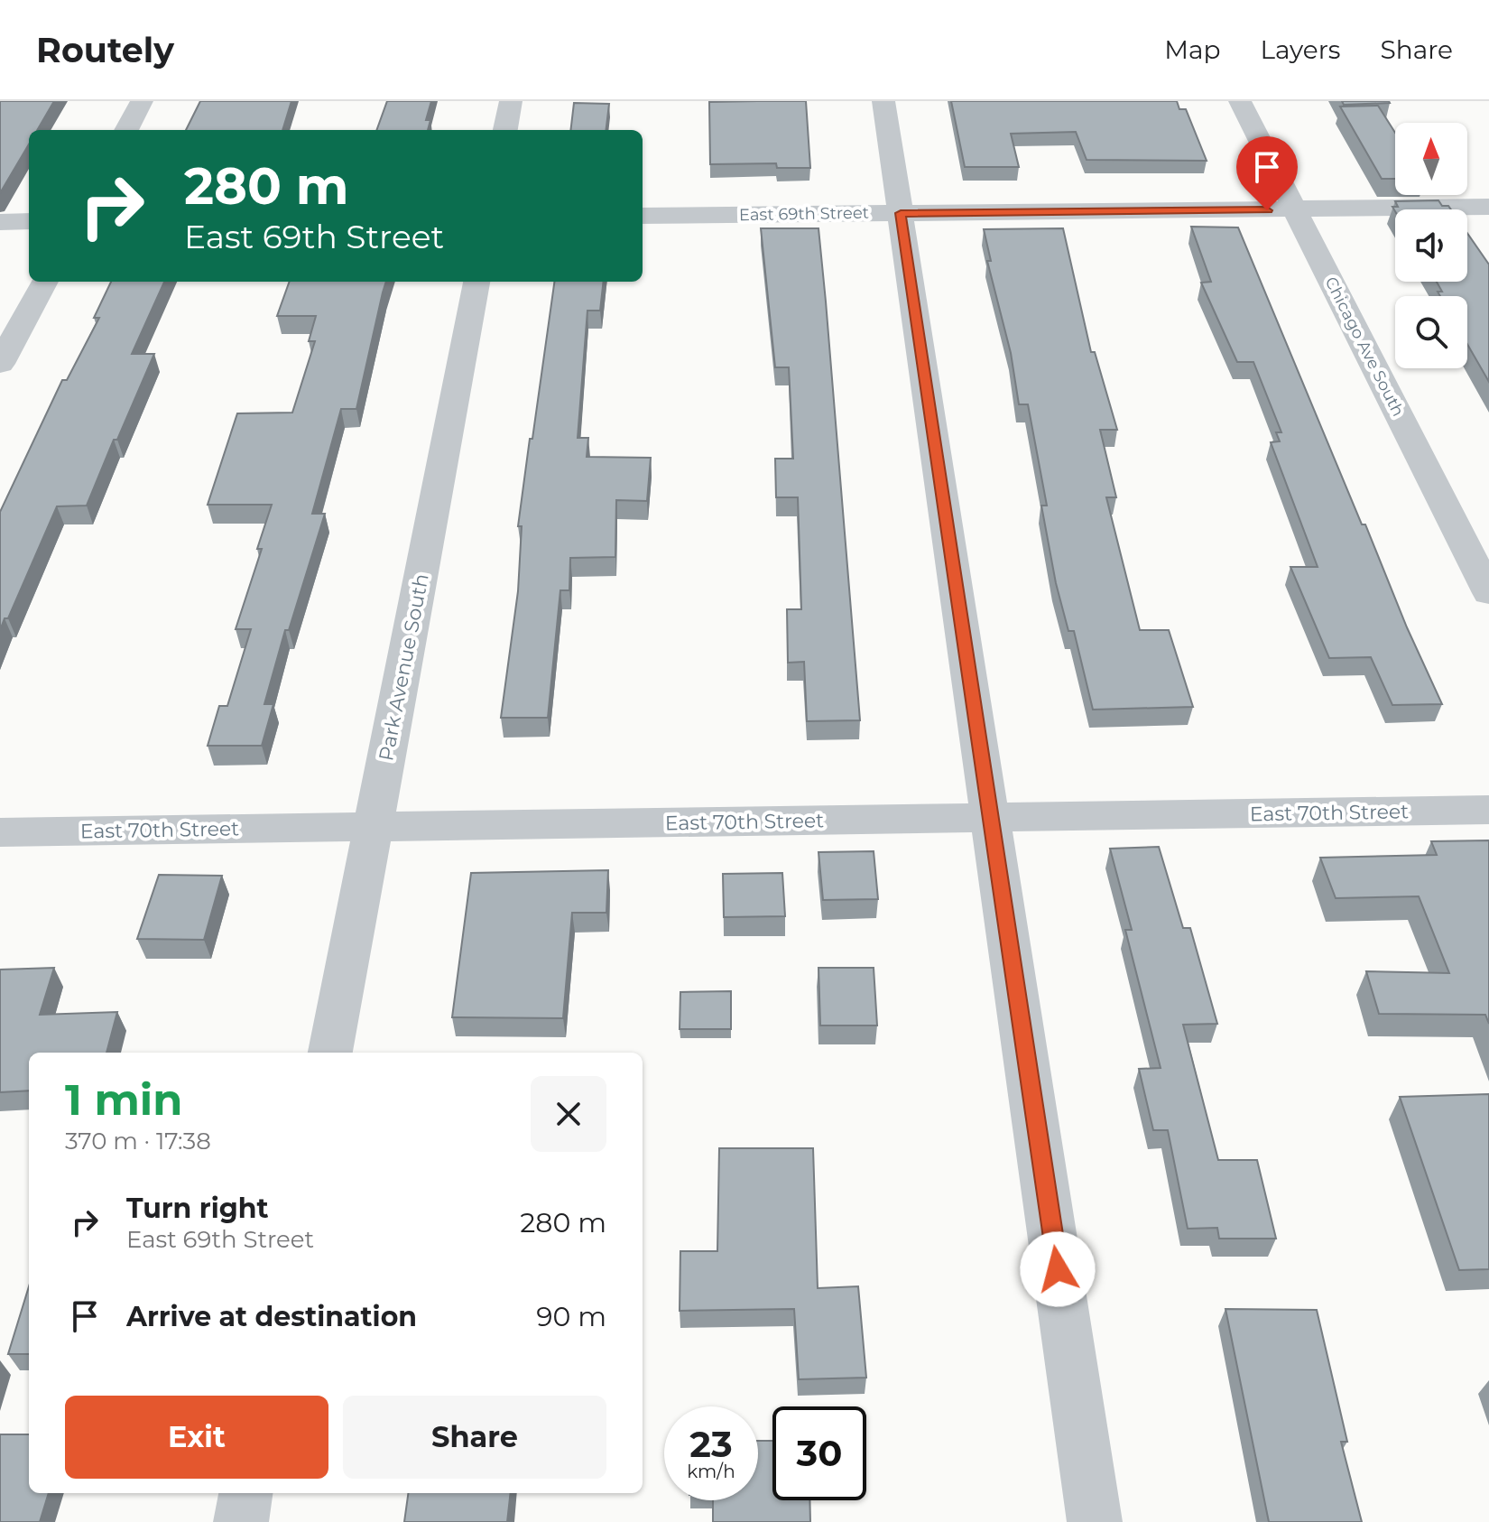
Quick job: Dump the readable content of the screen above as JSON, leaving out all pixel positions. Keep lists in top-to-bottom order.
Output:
{
  "streets": {
    "street": [
      "East 69th Street",
      "Chicago Ave South",
      "Park Avenue South",
      "East 70th Street"
    ]
  },
  "crossings": [
    ["East 69th Street", "Chicago Ave South"],
    ["Park Avenue South", "East 70th Street"]
  ],
  "north": "top",
  "page": {
    "header": "Routely",
    "nav": ["Map", "Layers", "Share"],
    "turn": ["280 m", "East 69th Street"],
    "heading": ["1 min", "370 m · 17:38"],
    "list": [
      {
        "name": "Turn right",
        "note": "East 69th Street",
        "value": "280 m"
      },
      {
        "name": "Arrive at destination",
        "value": "90 m"
      }
    ],
    "buttons": ["Exit", "Share"],
    "speed": "23 km/h",
    "limit": "30"
  }
}
